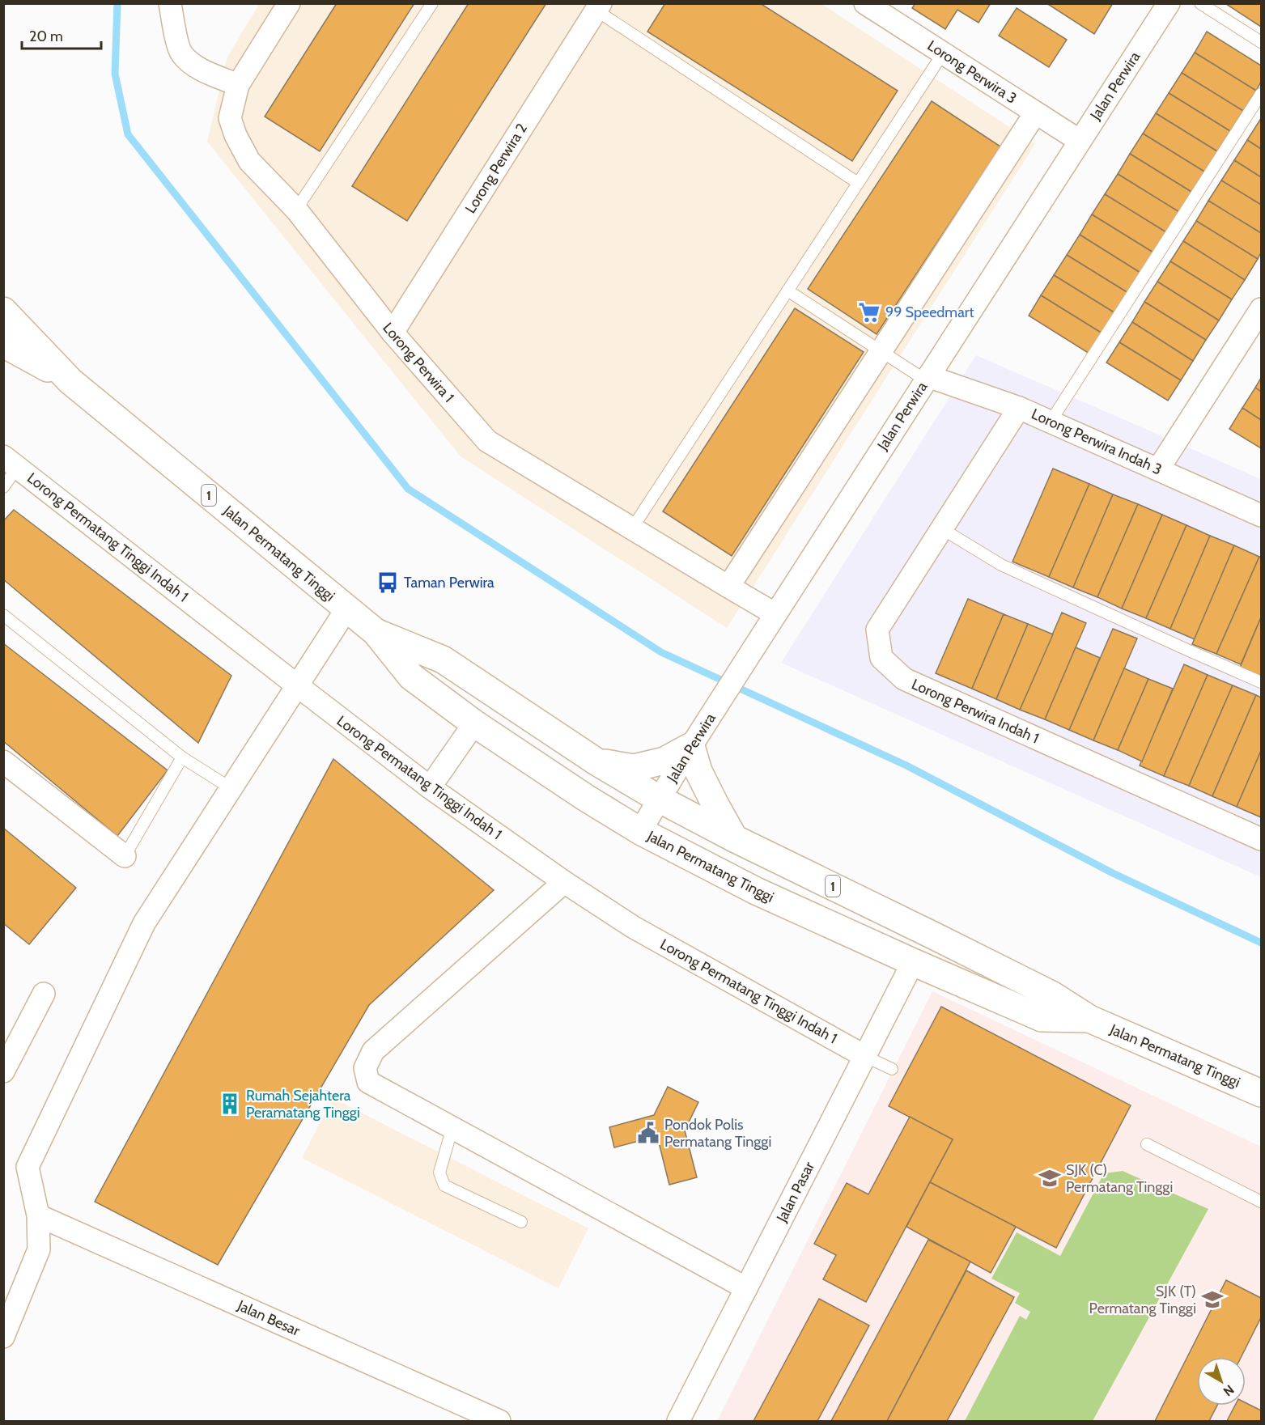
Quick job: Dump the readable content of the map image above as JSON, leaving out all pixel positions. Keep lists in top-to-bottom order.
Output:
{
  "streets": {
    "highway": ["1", "Jalan Permatang Tinggi"],
    "street": [
      "Lorong Perwira 3",
      "Jalan Perwira",
      "Lorong Perwira 2",
      "Lorong Perwira 1",
      "Lorong Perwira Indah 3",
      "Lorong Permatang Tinggi Indah 1",
      "Lorong Perwira Indah 1",
      "Jalan Pasar",
      "Jalan Besar"
    ]
  },
  "crossings": [
    ["Lorong Perwira 3", "Jalan Perwira"],
    ["Jalan Perwira", "Lorong Perwira 1"],
    ["Jalan Perwira", "Lorong Perwira Indah 3"],
    ["Jalan Perwira", "Jalan Permatang Tinggi"],
    ["Lorong Perwira 2", "Lorong Perwira 1"],
    ["Lorong Perwira Indah 3", "Lorong Perwira Indah 1"],
    ["Lorong Permatang Tinggi Indah 1", "Jalan Pasar"],
    ["Jalan Permatang Tinggi", "Jalan Pasar"]
  ],
  "places": {
    "supermarket": ["99 Speedmart"],
    "bus stop": ["Taman Perwira"],
    "building": ["Rumah Sejahtera Peramatang Tinggi"],
    "public building": ["Pondok Polis Permatang Tinggi"],
    "school or university": ["SJK (C) Permatang Tinggi", "SJK (T) Permatang Tinggi"]
  },
  "scale_bar": "20 m",
  "north": "bottom right"
}
